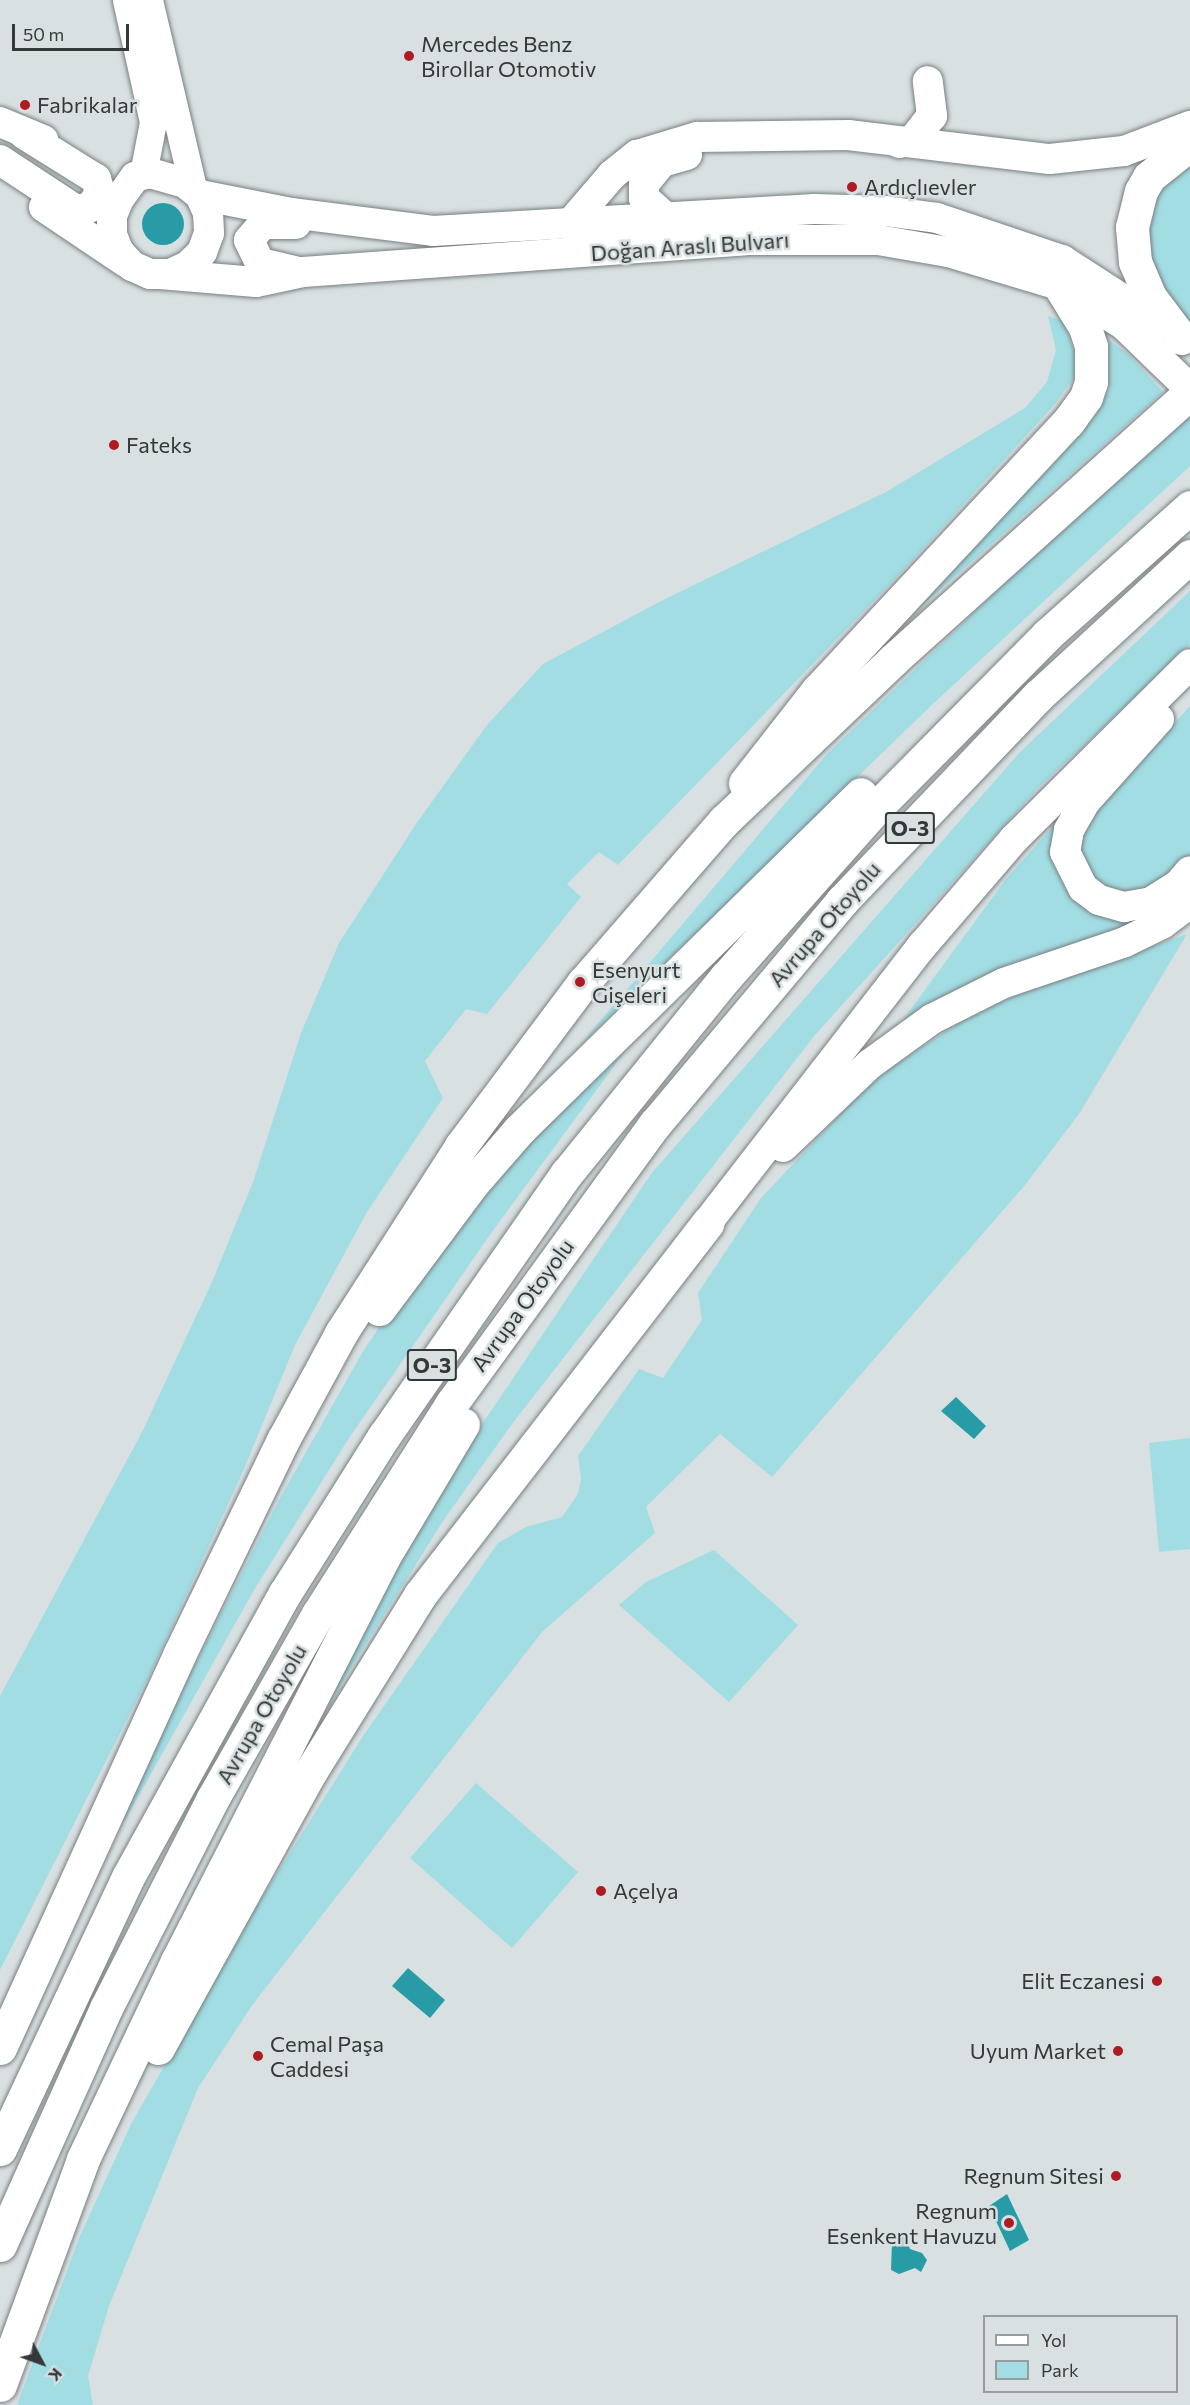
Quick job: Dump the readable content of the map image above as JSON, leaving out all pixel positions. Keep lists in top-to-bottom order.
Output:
{
  "streets": {
    "highway": ["O-3", "Avrupa Otoyolu"],
    "main road": ["Doğan Araslı Bulvarı"]
  },
  "places": [
    "Mercedes Benz Birollar Otomotiv",
    "Fabrikalar",
    "Ardıçlıevler",
    "Fateks",
    "Esenyurt Gişeleri",
    "Açelya",
    "Elit Eczanesi",
    "Uyum Market",
    "Cemal Paşa Caddesi",
    "Regnum Sitesi",
    "Regnum Esenkent Havuzu"
  ],
  "legend": ["Yol", "Park"],
  "scale_bar": "50 m",
  "north": "bottom right"
}
